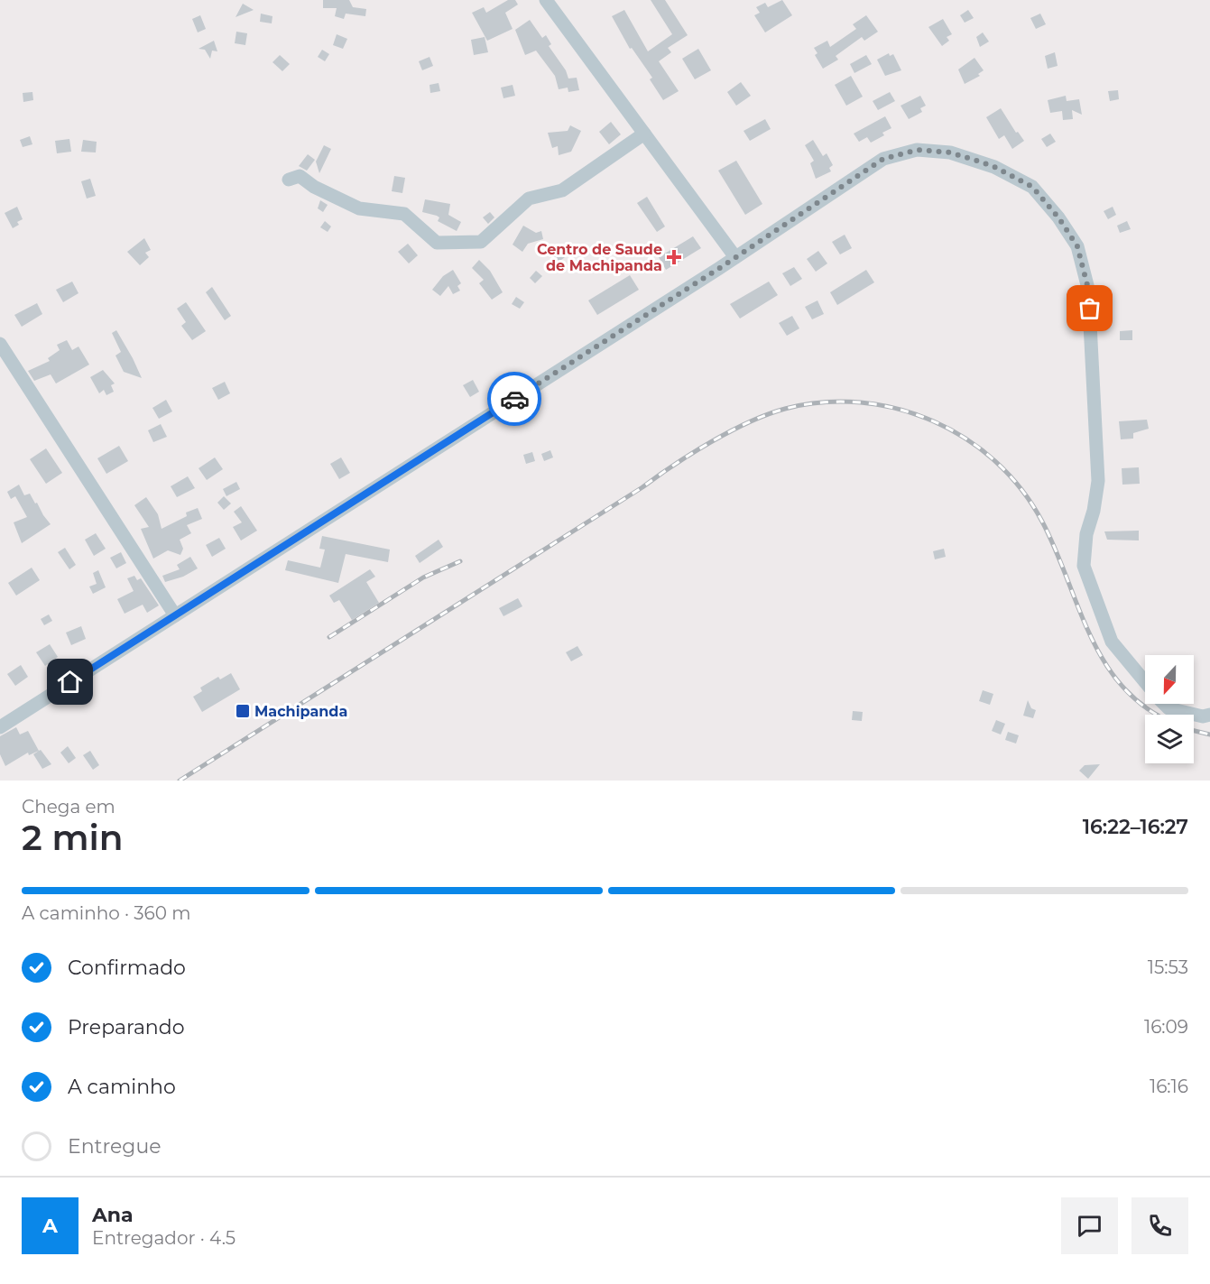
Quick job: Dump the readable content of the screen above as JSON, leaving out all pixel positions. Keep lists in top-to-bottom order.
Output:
{
  "places": {
    "health": ["Centro de Saude de Machipanda"],
    "transit": ["Machipanda"]
  },
  "north": "bottom",
  "page": {
    "heading": ["2 min", "Chega em", "16:22–16:27"],
    "panel": ["Ana", "Entregador · 4.5"],
    "bar": "A caminho · 360 m",
    "list": [
      ["Confirmado", "15:53"],
      ["Preparando", "16:09"],
      ["A caminho", "16:16"],
      "Entregue"
    ],
    "round": "A"
  }
}
